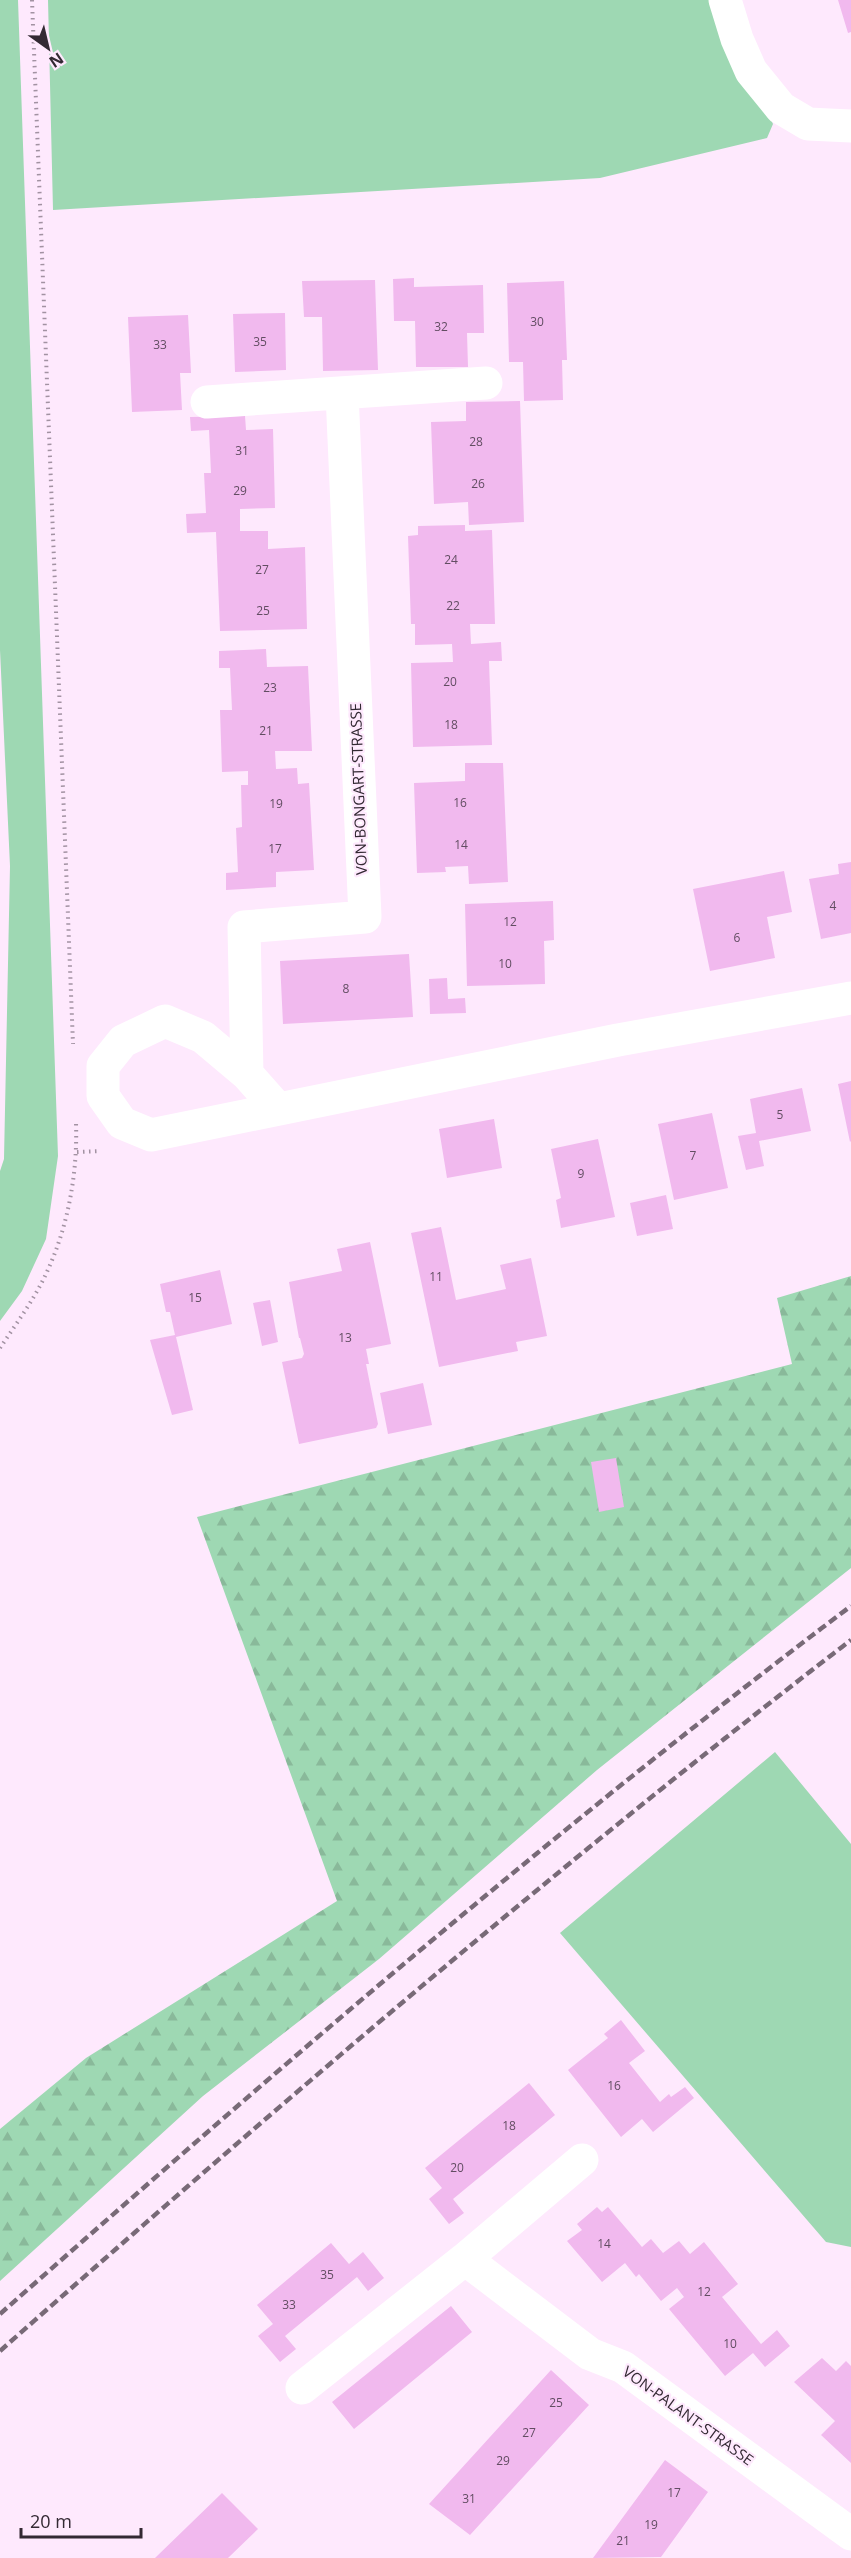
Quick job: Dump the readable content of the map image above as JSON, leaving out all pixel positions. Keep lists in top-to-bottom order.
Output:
{
  "streets": {
    "street": ["VON-BONGART-STRASSE", "VON-PALANT-STRASSE"]
  },
  "house_numbers": [
    "30",
    "32",
    "35",
    "33",
    "28",
    "31",
    "26",
    "29",
    "24",
    "27",
    "22",
    "25",
    "20",
    "23",
    "18",
    "21",
    "16",
    "19",
    "14",
    "17",
    "4",
    "12",
    "6",
    "10",
    "8",
    "5",
    "7",
    "9",
    "11",
    "15",
    "13",
    "16",
    "18",
    "20",
    "14",
    "35",
    "12",
    "33",
    "10",
    "25",
    "27",
    "29",
    "17",
    "31",
    "19",
    "21"
  ],
  "scale_bar": "20 m",
  "north": "bottom right"
}
